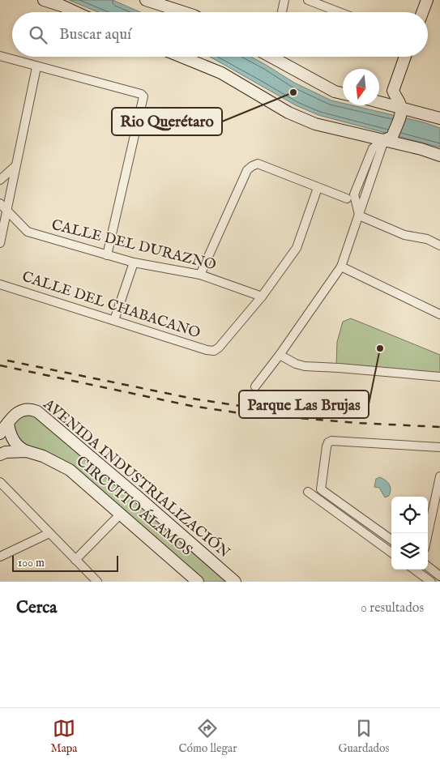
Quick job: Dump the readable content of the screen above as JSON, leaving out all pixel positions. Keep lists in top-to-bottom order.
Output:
{
  "streets": {
    "street": [
      "CALLE DEL DURAZNO",
      "CALLE DEL CHABACANO",
      "AVENIDA INDUSTRIALIZACIÓN",
      "CIRCUITO ÁLAMOS"
    ]
  },
  "crossings": [
    ["CALLE DEL DURAZNO", "CALLE DEL CHABACANO"]
  ],
  "places": ["Rio Querétaro", "Parque Las Brujas"],
  "scale_bar": "100 m",
  "north": "bottom",
  "page": {
    "search": "Buscar aquí",
    "scale": "100 m",
    "heading": ["Cerca", "0 resultados"],
    "nav": ["Mapa", "Cómo llegar", "Guardados"]
  }
}
